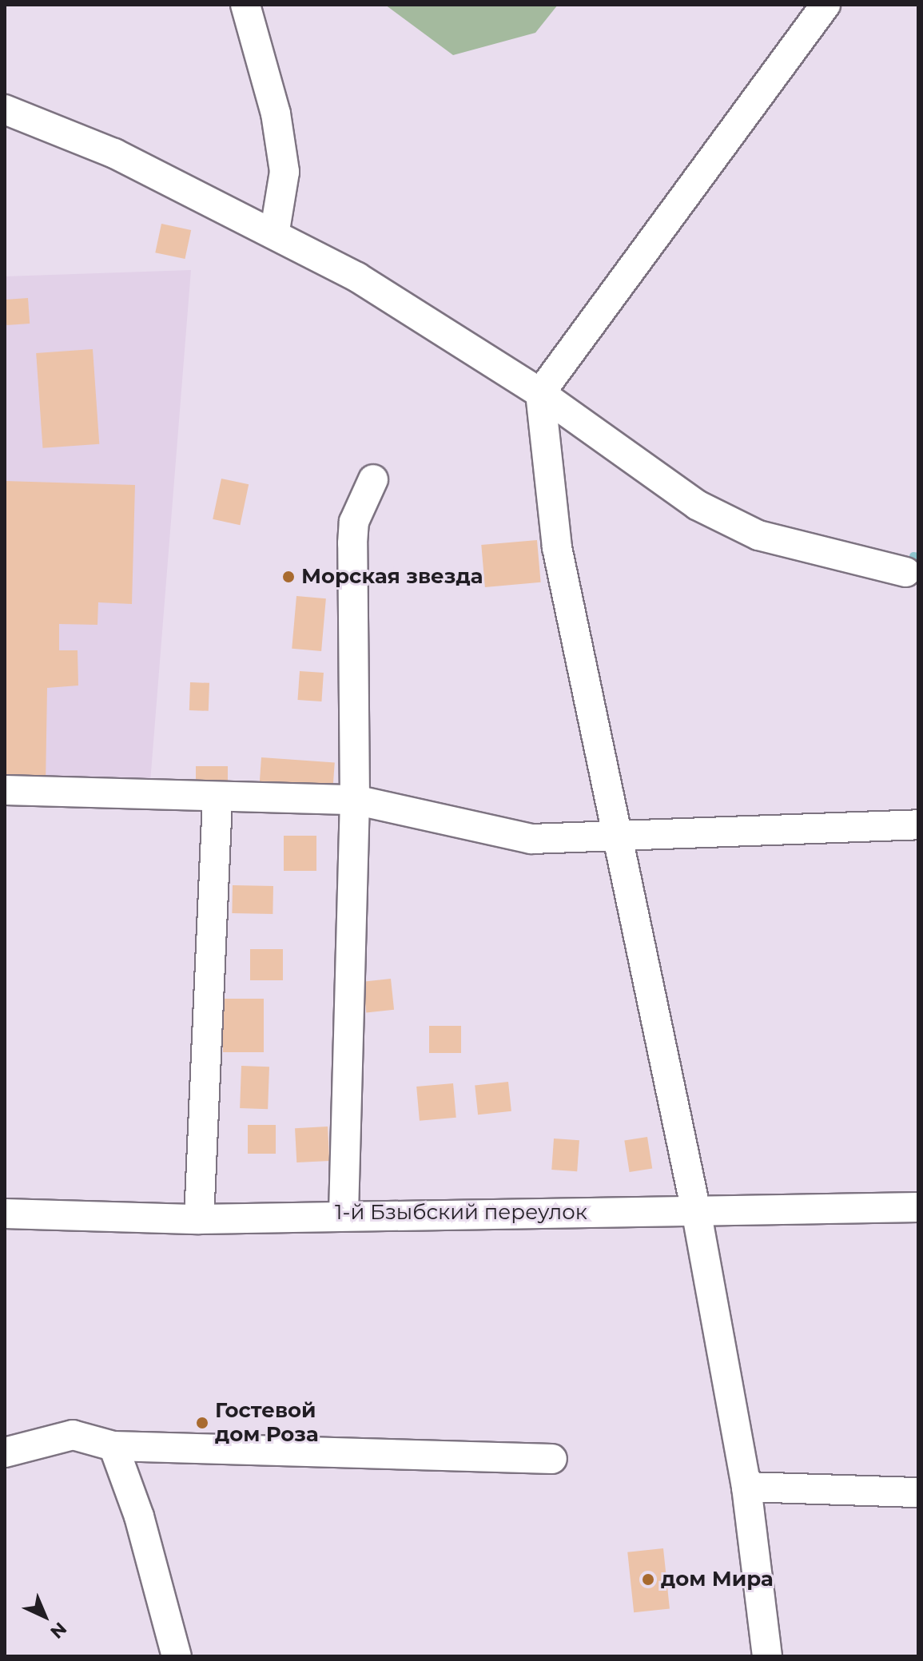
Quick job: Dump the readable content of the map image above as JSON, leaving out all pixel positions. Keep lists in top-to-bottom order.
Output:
{
  "streets": {
    "street": ["1-й Бзыбский переулок"]
  },
  "places": ["Морская звезда", "Гостевой дом Роза", "дом Мира"],
  "north": "bottom right"
}
